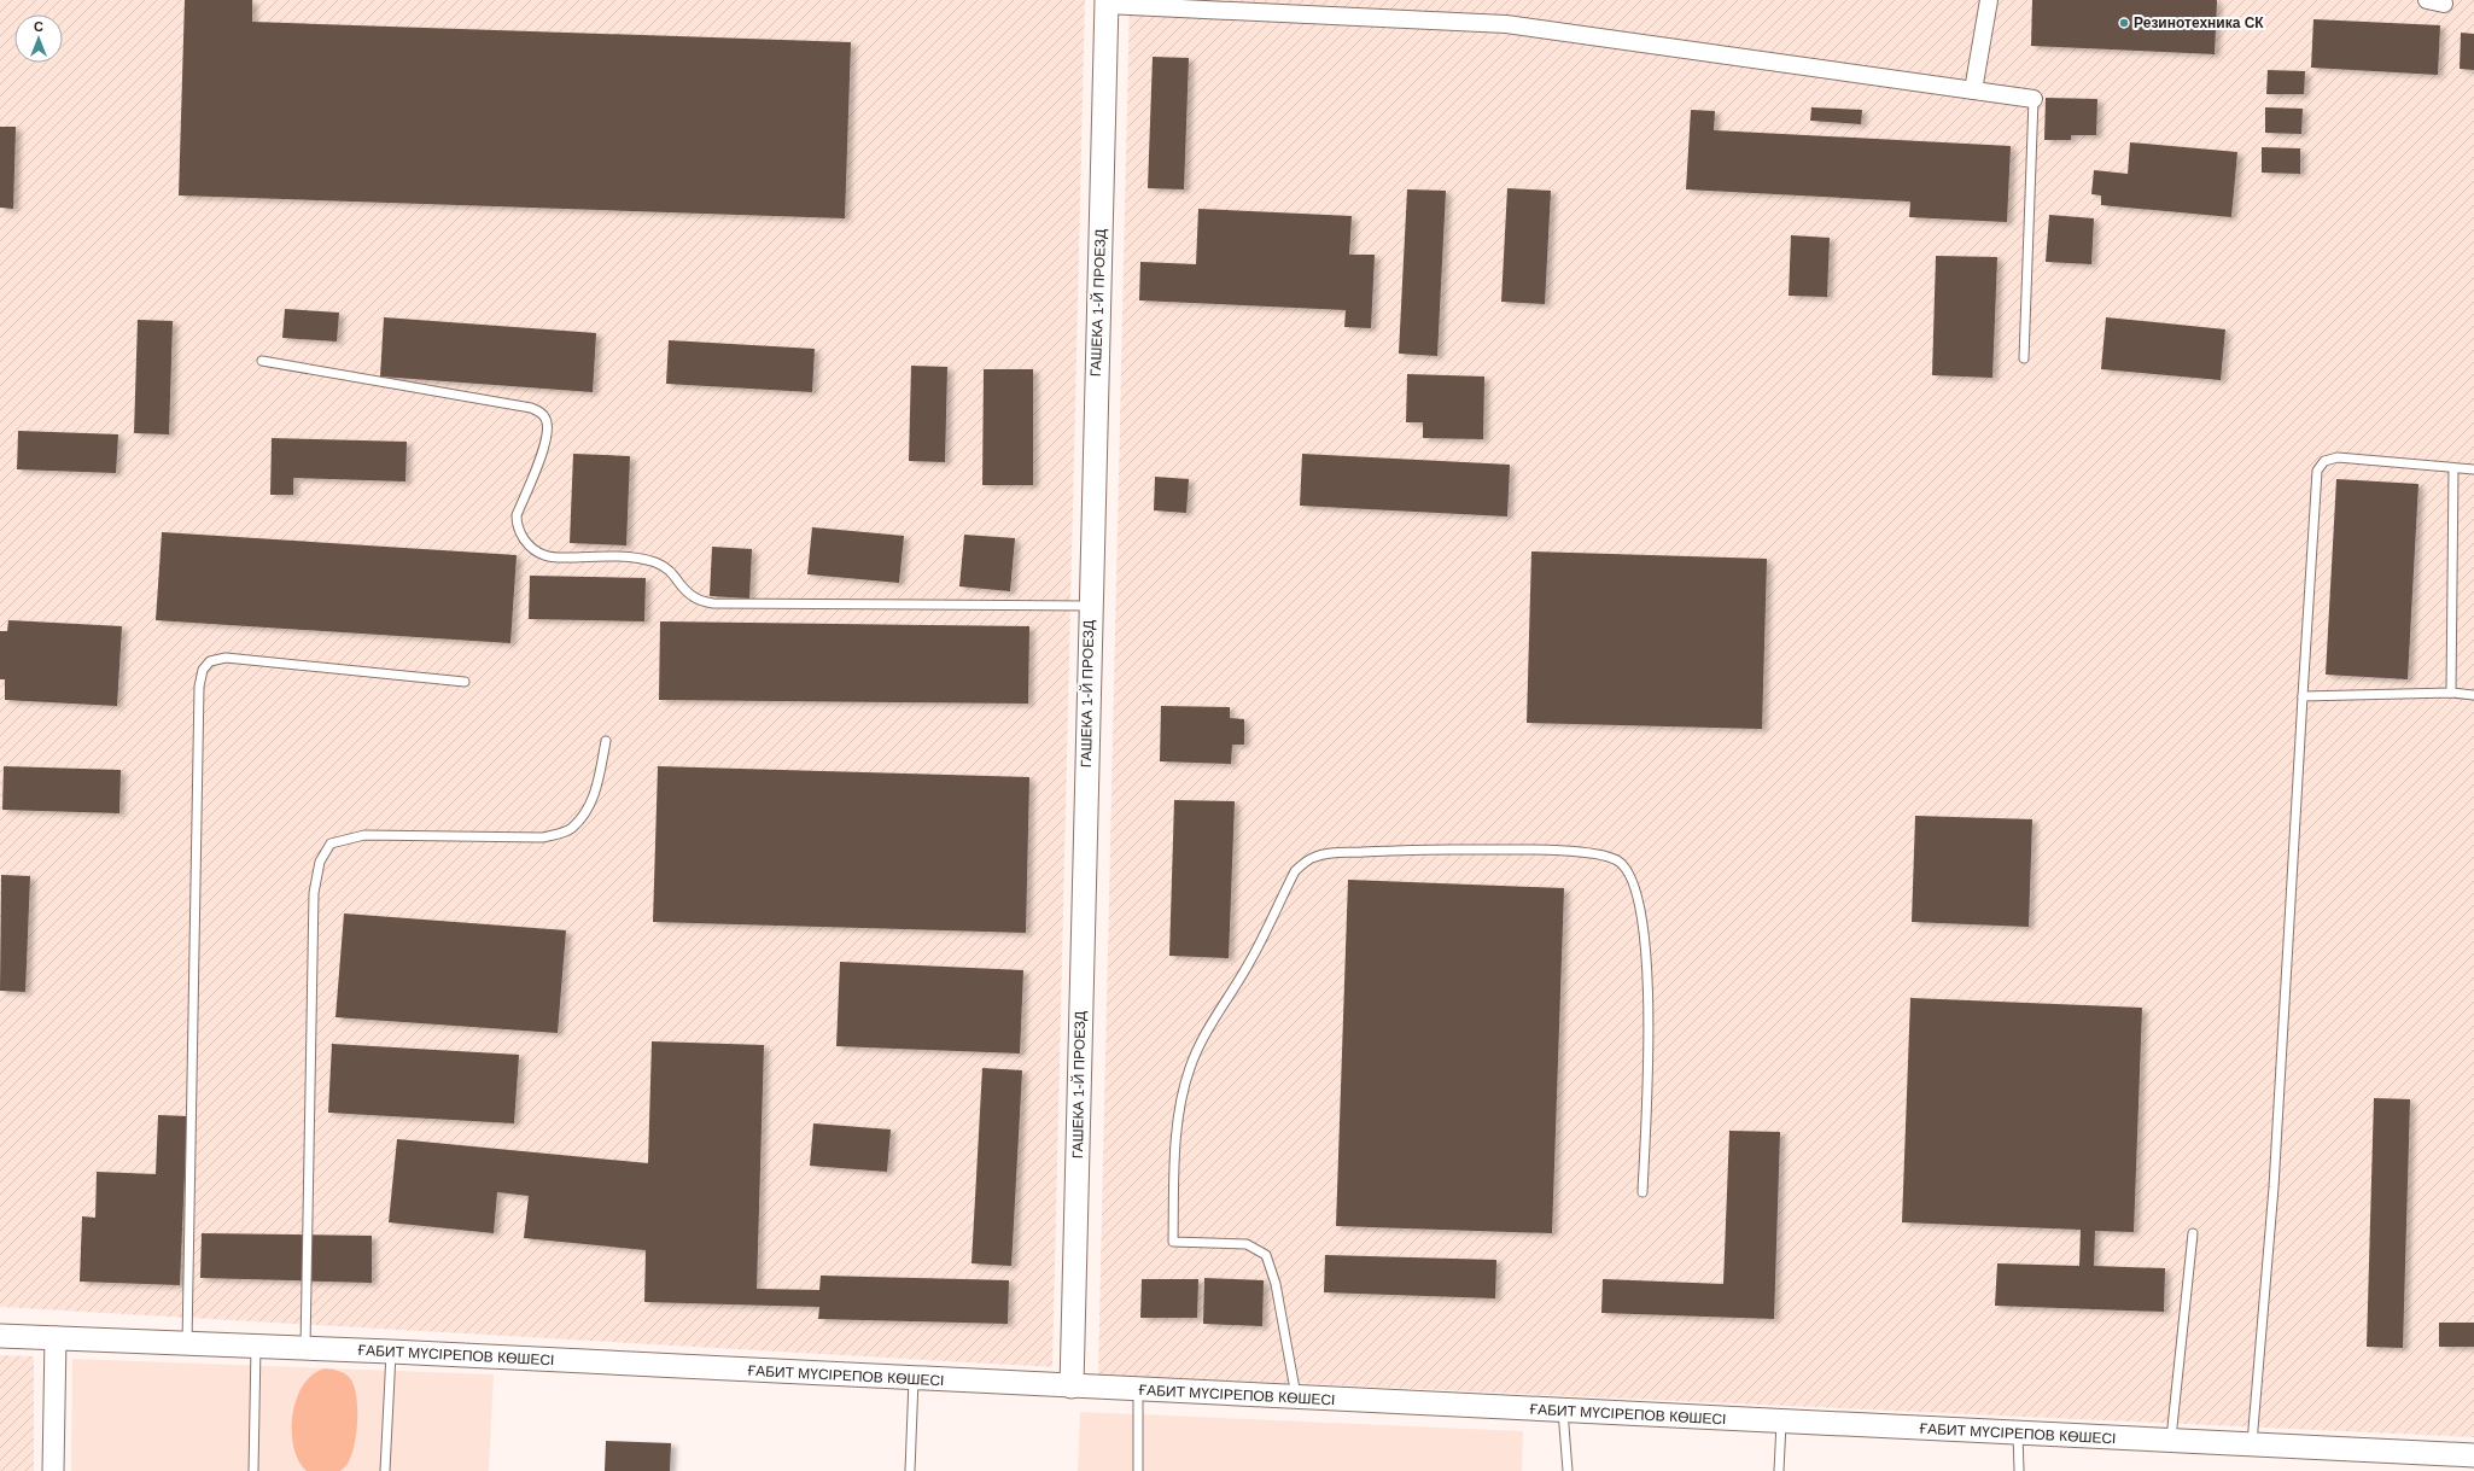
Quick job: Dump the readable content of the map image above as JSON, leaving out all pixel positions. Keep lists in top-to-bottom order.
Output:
{
  "streets": {
    "main road": ["ГАШЕКА 1-Й ПРОЕЗД", "ҒАБИТ МҮСІРЕПОВ КӨШЕСІ"]
  },
  "crossings": [
    ["ГАШЕКА 1-Й ПРОЕЗД", "ҒАБИТ МҮСІРЕПОВ КӨШЕСІ"]
  ],
  "places": ["Резинотехника СК"],
  "north": "top"
}
